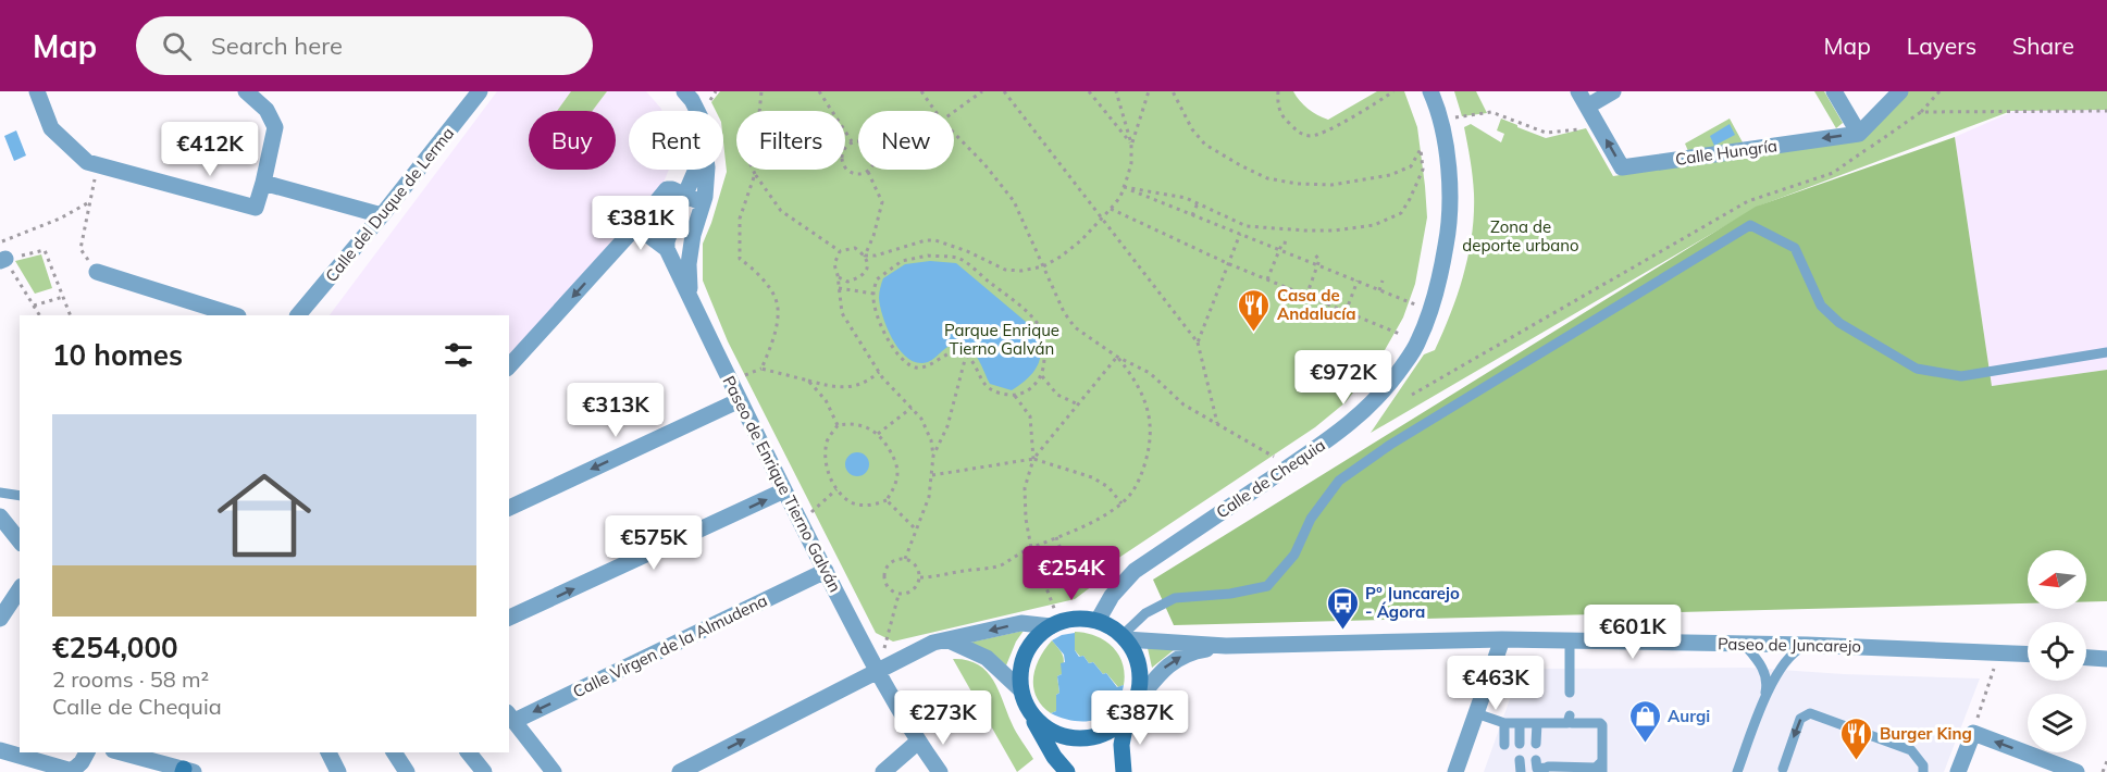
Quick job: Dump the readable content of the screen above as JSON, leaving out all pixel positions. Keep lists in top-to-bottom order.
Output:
{
  "streets": {
    "street": [
      "Calle Hungría",
      "Calle del Duque de Lerma",
      "Calle de Chequia",
      "Paseo de Enrique Tierno Galván",
      "Paseo de Juncarejo",
      "Calle Virgen de la Almudena"
    ]
  },
  "crossings": [
    ["Calle de Chequia", "Paseo de Juncarejo"],
    ["Paseo de Enrique Tierno Galván", "Calle Virgen de la Almudena"]
  ],
  "one_way": ["Calle Hungría"],
  "parks": ["Zona de deporte urbano", "Parque Enrique Tierno Galván"],
  "places": {
    "restaurant": ["Casa de Andalucía", "Burger King"],
    "bus stop": ["Pº Juncarejo - Ágora"],
    "shop": ["Aurgi"]
  },
  "north": "left",
  "page": {
    "header": "Map",
    "search": "Search here",
    "nav": ["Map", "Layers", "Share"],
    "chip": [
      "Buy",
      "Rent",
      "Filters",
      "New"
    ],
    "price": [
      "€412K",
      "€381K",
      "€972K",
      "€313K",
      "€575K",
      "€254K",
      "€601K",
      "€463K",
      "€273K",
      "€387K"
    ],
    "heading": "10 homes",
    "list": [
      {
        "name": "€254,000",
        "note": "2 rooms · 58 m² · Calle de Chequia"
      }
    ]
  }
}
